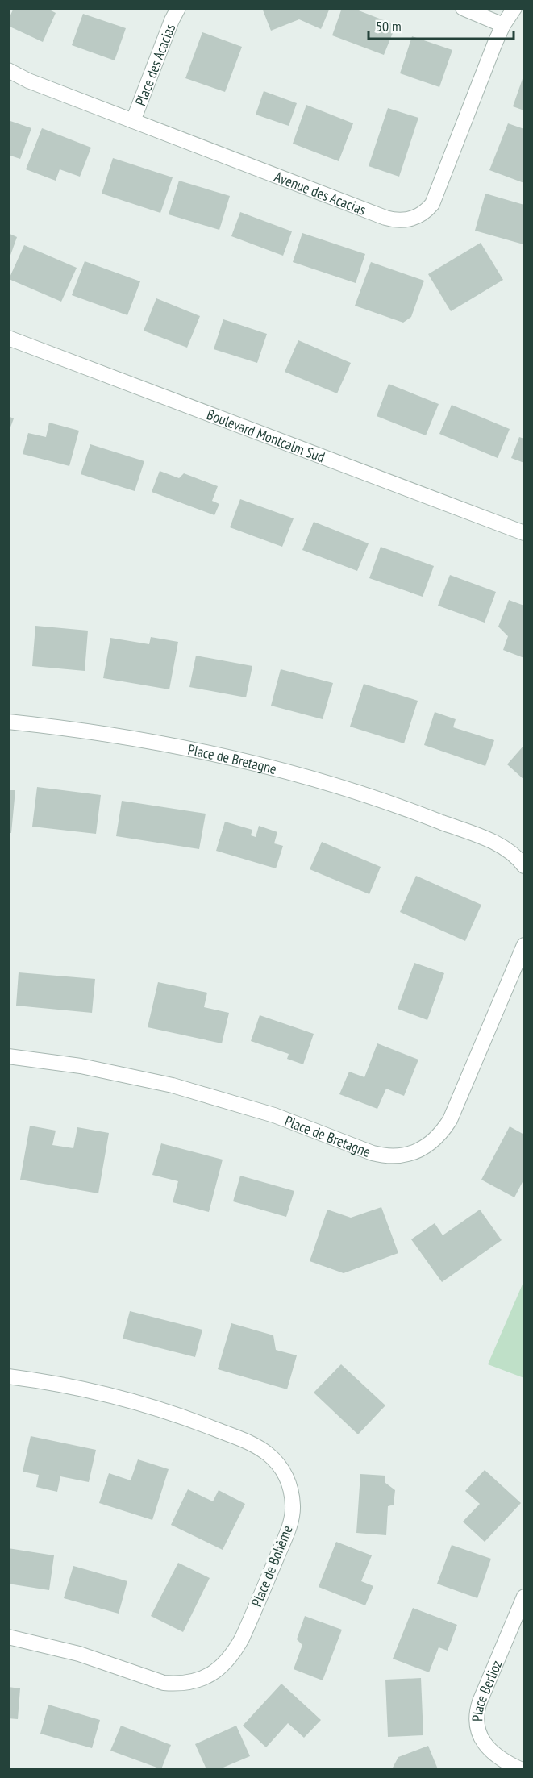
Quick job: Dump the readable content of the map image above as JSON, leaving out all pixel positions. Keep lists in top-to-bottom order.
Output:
{
  "streets": {
    "street": [
      "Place des Acacias",
      "Avenue des Acacias",
      "Boulevard Montcalm Sud",
      "Place de Bretagne",
      "Place de Bohème",
      "Place Berlioz"
    ]
  },
  "crossings": [
    ["Place des Acacias", "Avenue des Acacias"]
  ],
  "scale_bar": "50 m"
}
